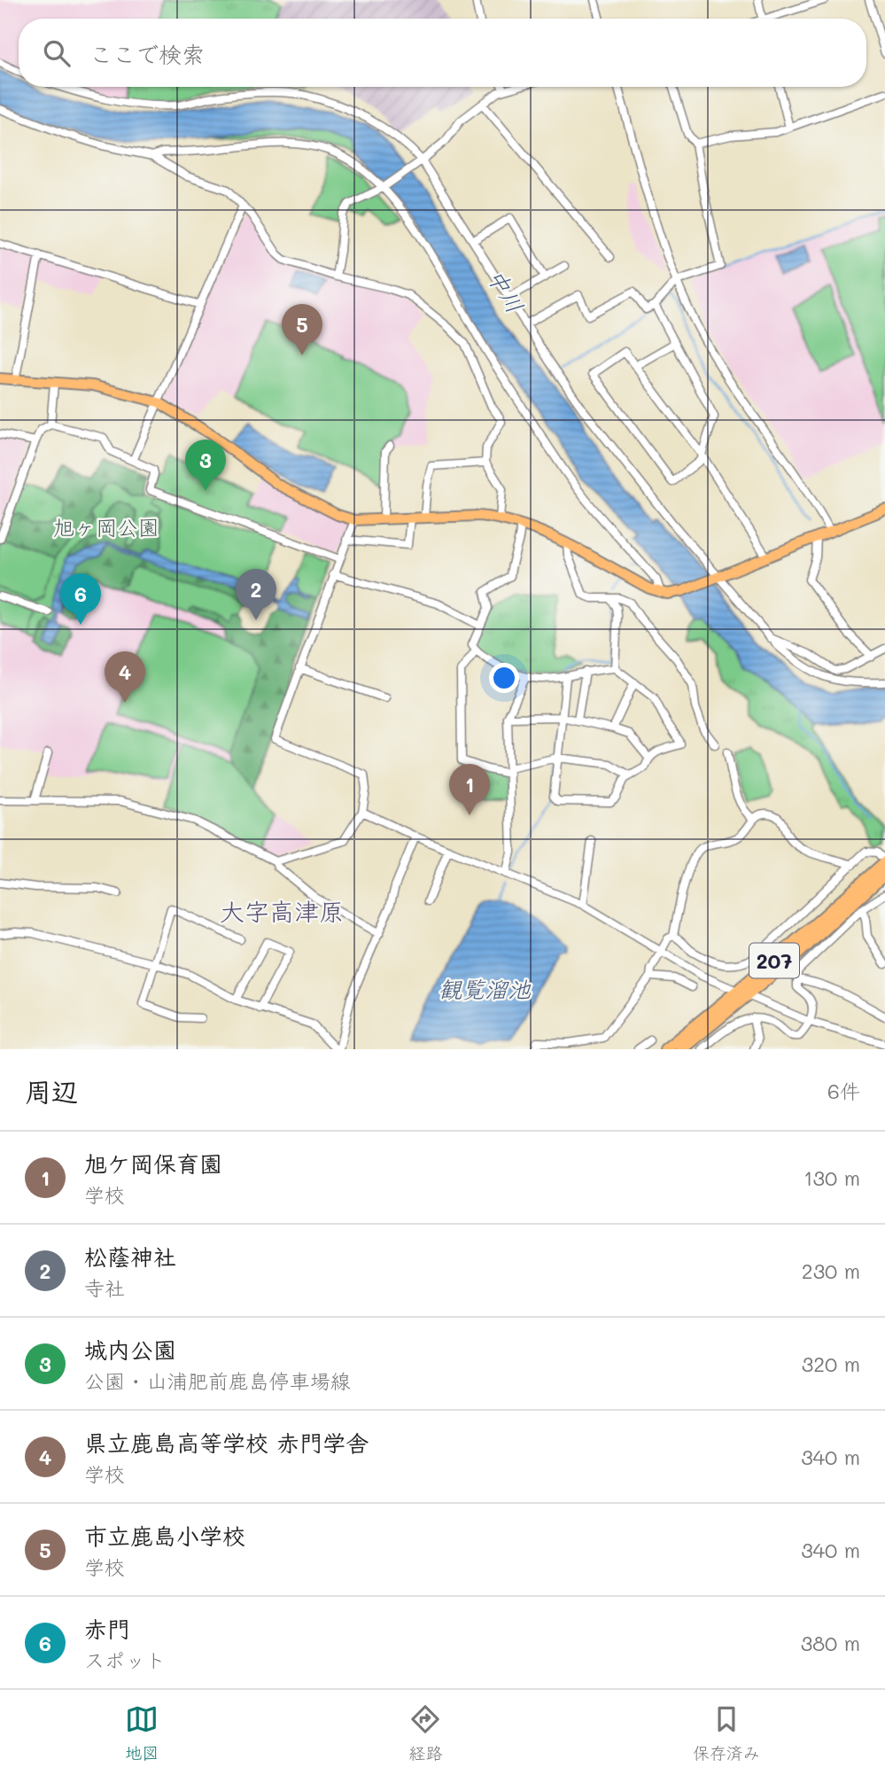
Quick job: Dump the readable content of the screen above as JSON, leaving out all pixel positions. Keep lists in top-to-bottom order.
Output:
{
  "streets": {
    "highway": ["207"]
  },
  "districts": ["大字高津原"],
  "water": ["中川", "観覧溜池"],
  "parks": ["旭ヶ岡公園"],
  "page": {
    "search": "ここで検索",
    "pins": [
      "5",
      "3",
      "2",
      "6",
      "4",
      "1"
    ],
    "heading": ["周辺", "6件"],
    "list": [
      {
        "mark": "1",
        "name": "旭ケ岡保育園",
        "note": "学校",
        "value": "130 m"
      },
      {
        "mark": "2",
        "name": "松蔭神社",
        "note": "寺社",
        "value": "230 m"
      },
      {
        "mark": "3",
        "name": "城内公園",
        "note": "公園 · 山浦肥前鹿島停車場線",
        "value": "320 m"
      },
      {
        "mark": "4",
        "name": "県立鹿島高等学校 赤門学舎",
        "note": "学校",
        "value": "340 m"
      },
      {
        "mark": "5",
        "name": "市立鹿島小学校",
        "note": "学校",
        "value": "340 m"
      },
      {
        "mark": "6",
        "name": "赤門",
        "note": "スポット",
        "value": "380 m"
      }
    ],
    "nav": ["地図", "経路", "保存済み"]
  }
}
